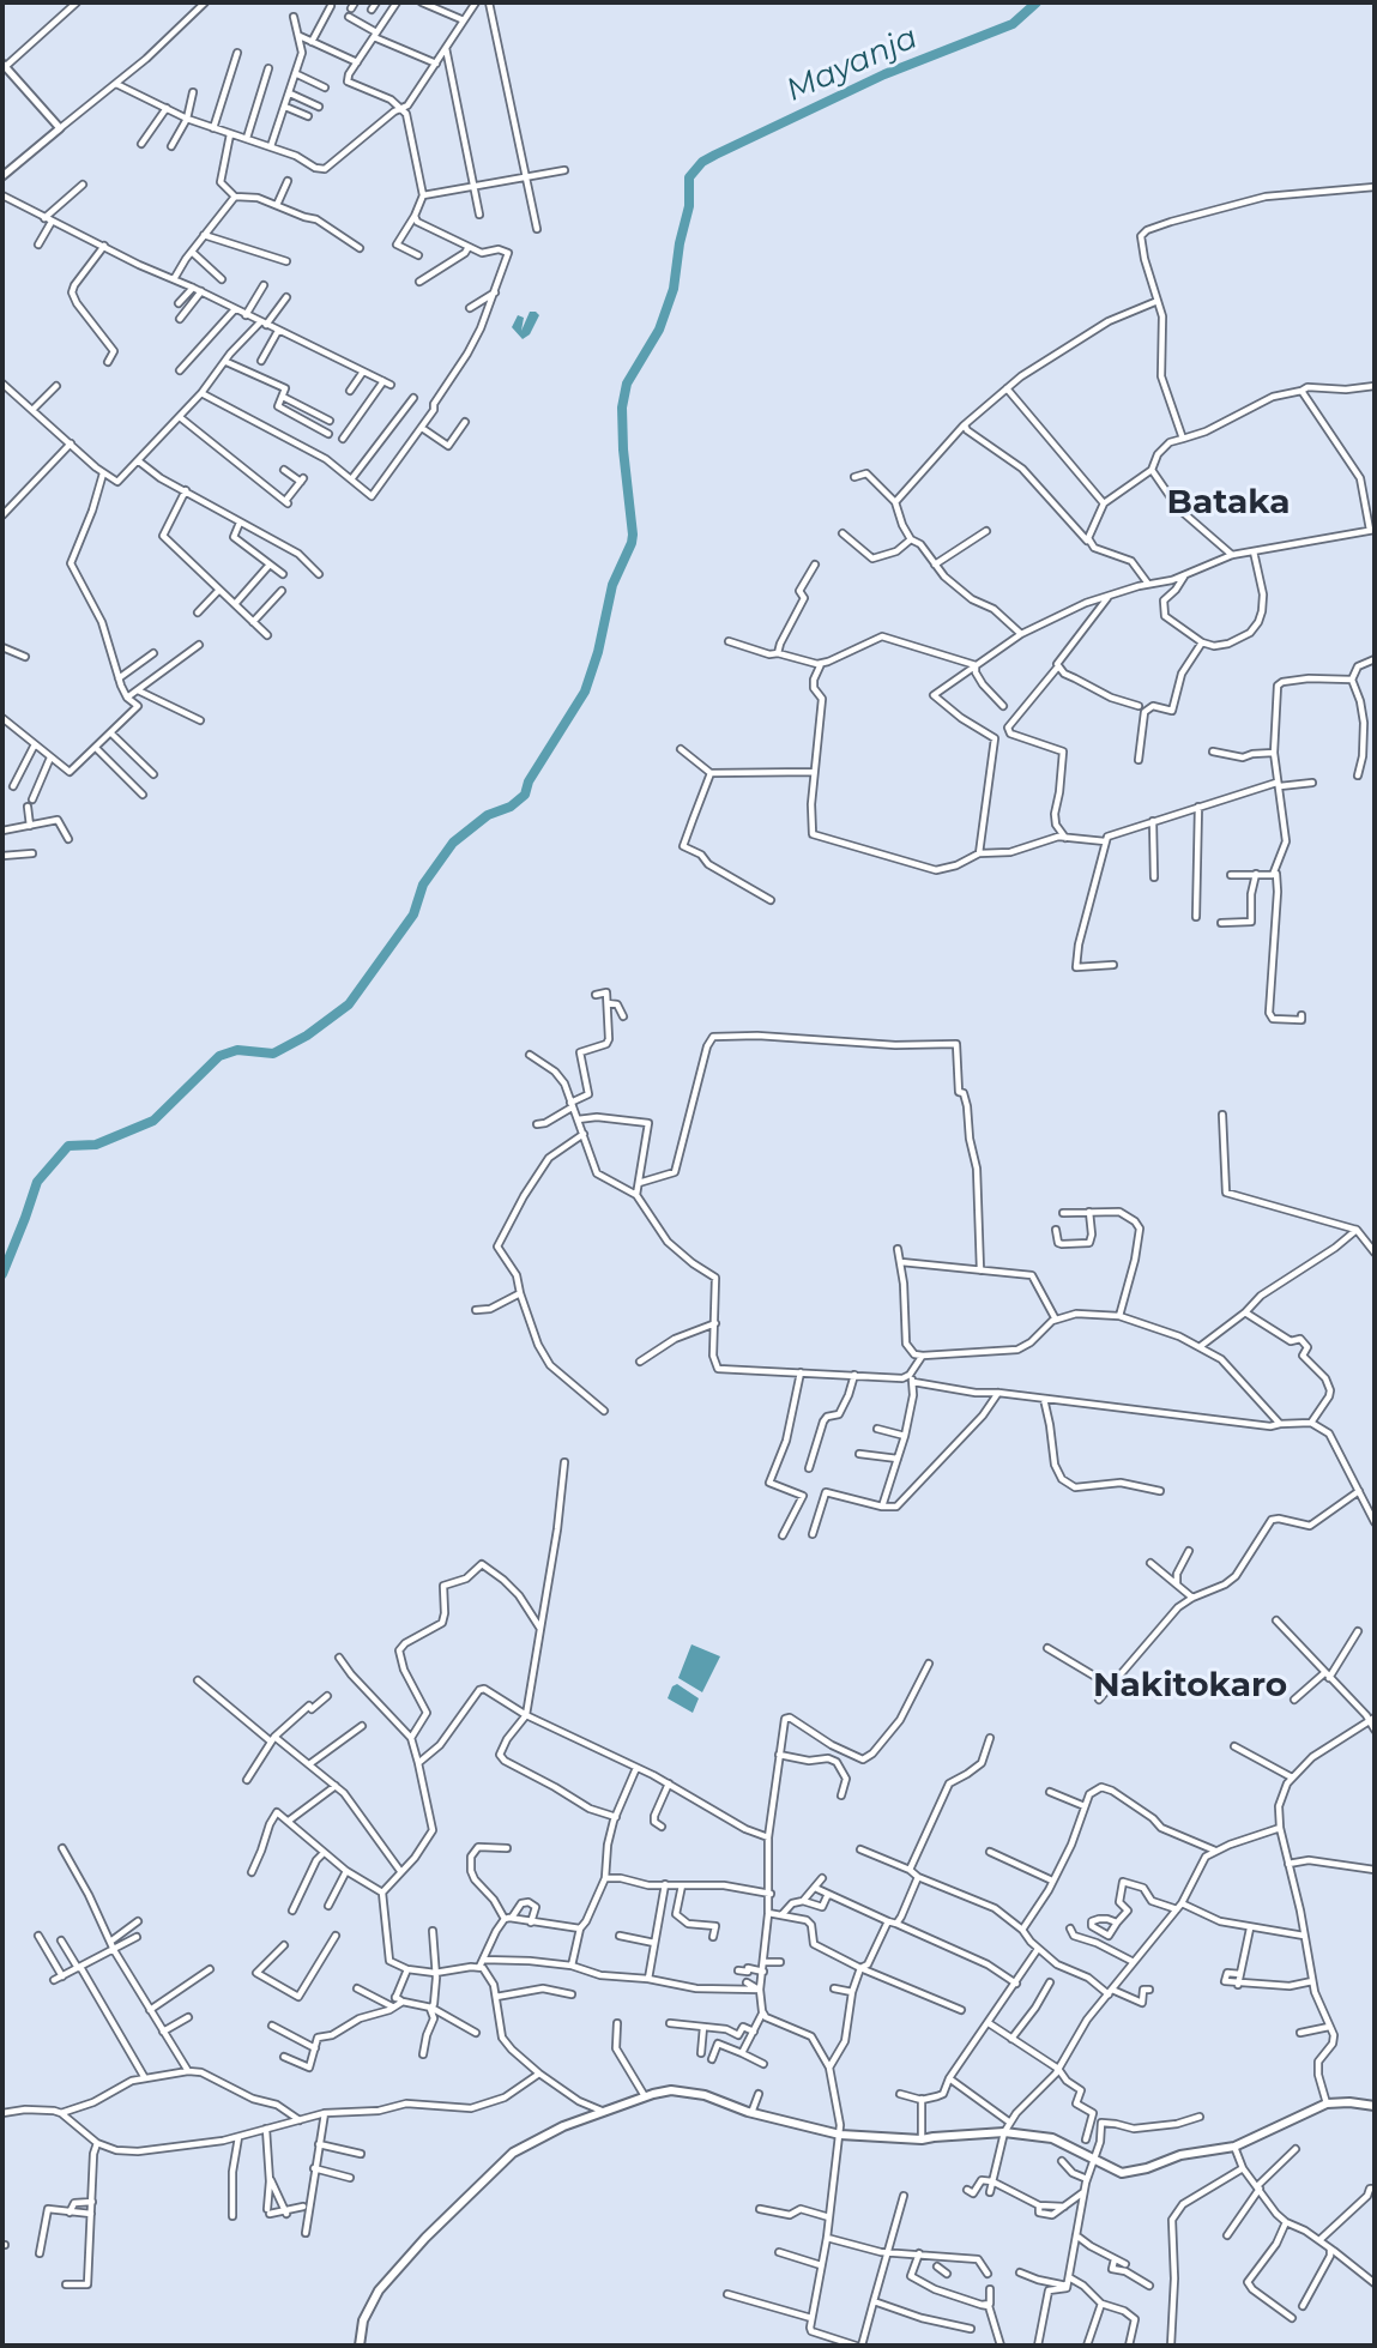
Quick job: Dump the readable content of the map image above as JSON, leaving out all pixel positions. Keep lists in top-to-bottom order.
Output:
{
  "districts": ["Bataka", "Nakitokaro"],
  "water": ["Mayanja"]
}
